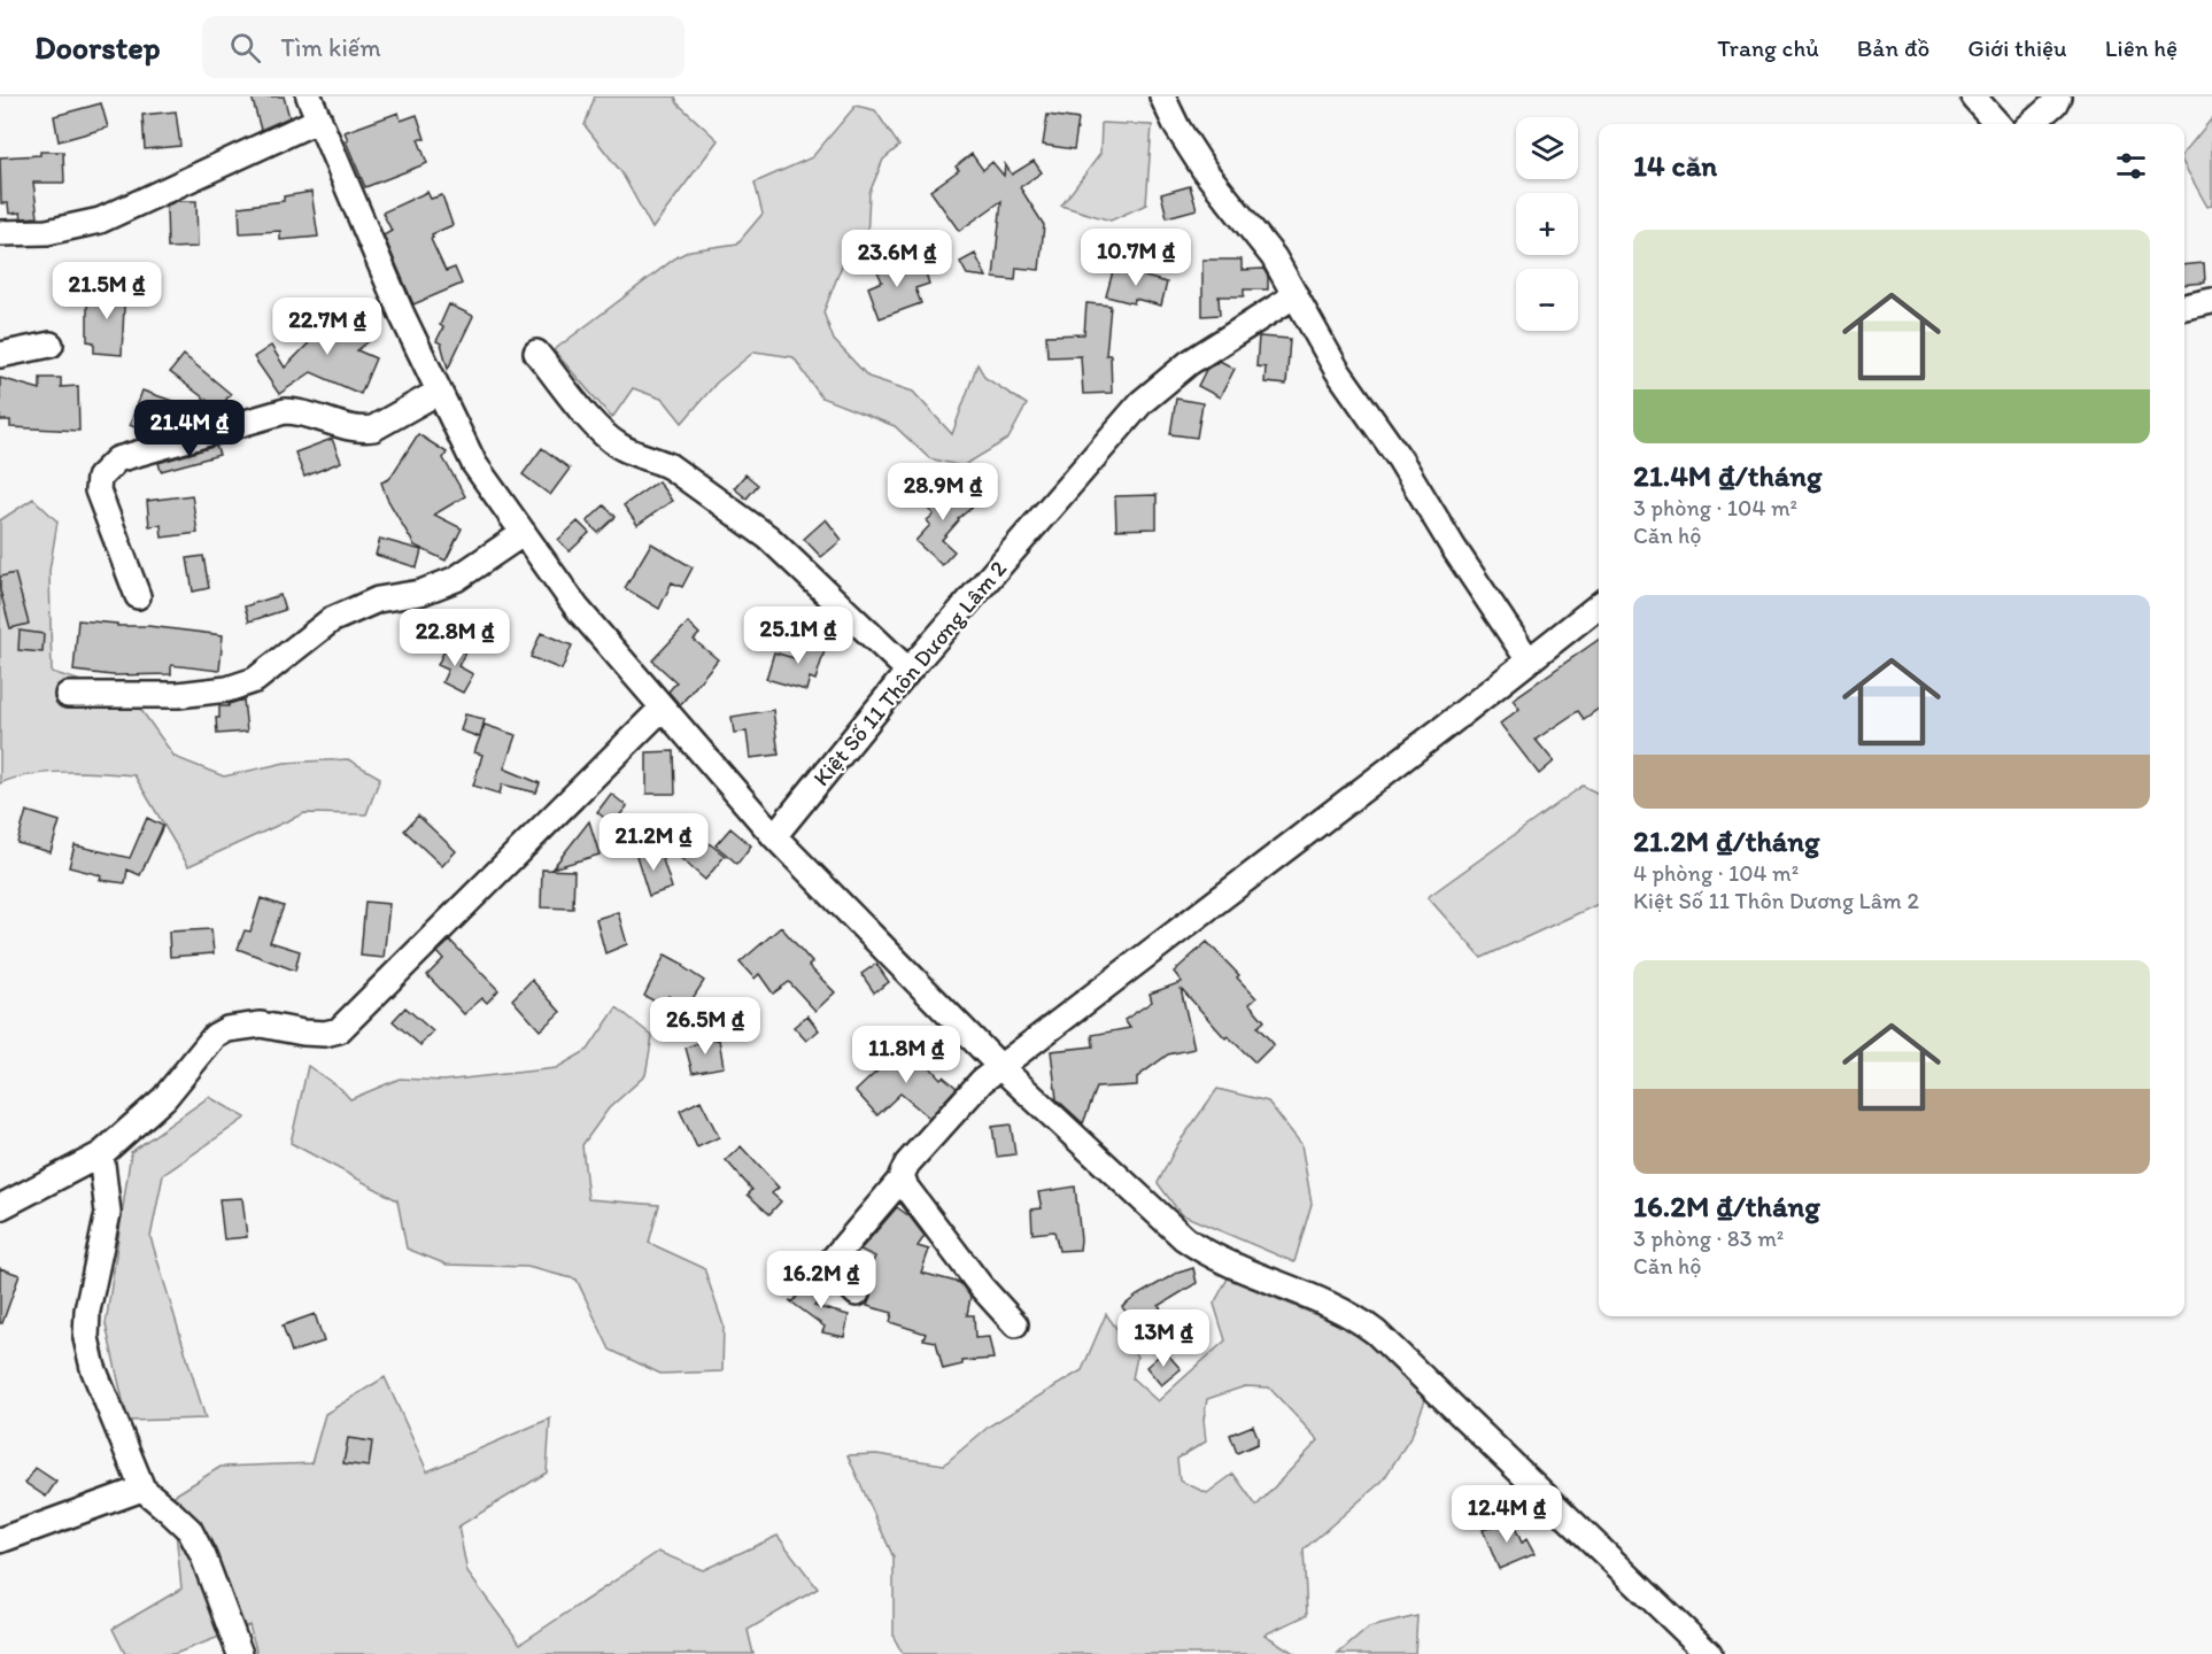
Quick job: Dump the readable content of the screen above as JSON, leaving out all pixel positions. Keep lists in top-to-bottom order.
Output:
{
  "streets": {
    "street": ["Kiệt Số 11 Thôn Dương Lâm 2"]
  },
  "page": {
    "header": "Doorstep",
    "search": "Tìm kiếm",
    "nav": [
      "Trang chủ",
      "Bản đồ",
      "Giới thiệu",
      "Liên hệ"
    ],
    "map_buttons": ["+", "−"],
    "heading": "14 căn",
    "list": [
      {
        "name": "21.4M ₫/tháng",
        "note": "3 phòng · 104 m² · Căn hộ"
      },
      {
        "name": "21.2M ₫/tháng",
        "note": "4 phòng · 104 m² · Kiệt Số 11 Thôn Dương Lâm 2"
      },
      {
        "name": "16.2M ₫/tháng",
        "note": "3 phòng · 83 m² · Căn hộ"
      }
    ],
    "price": [
      "10.7M ₫",
      "23.6M ₫",
      "21.5M ₫",
      "22.7M ₫",
      "21.4M ₫",
      "28.9M ₫",
      "25.1M ₫",
      "22.8M ₫",
      "21.2M ₫",
      "26.5M ₫",
      "11.8M ₫",
      "16.2M ₫",
      "13M ₫",
      "12.4M ₫"
    ]
  }
}
